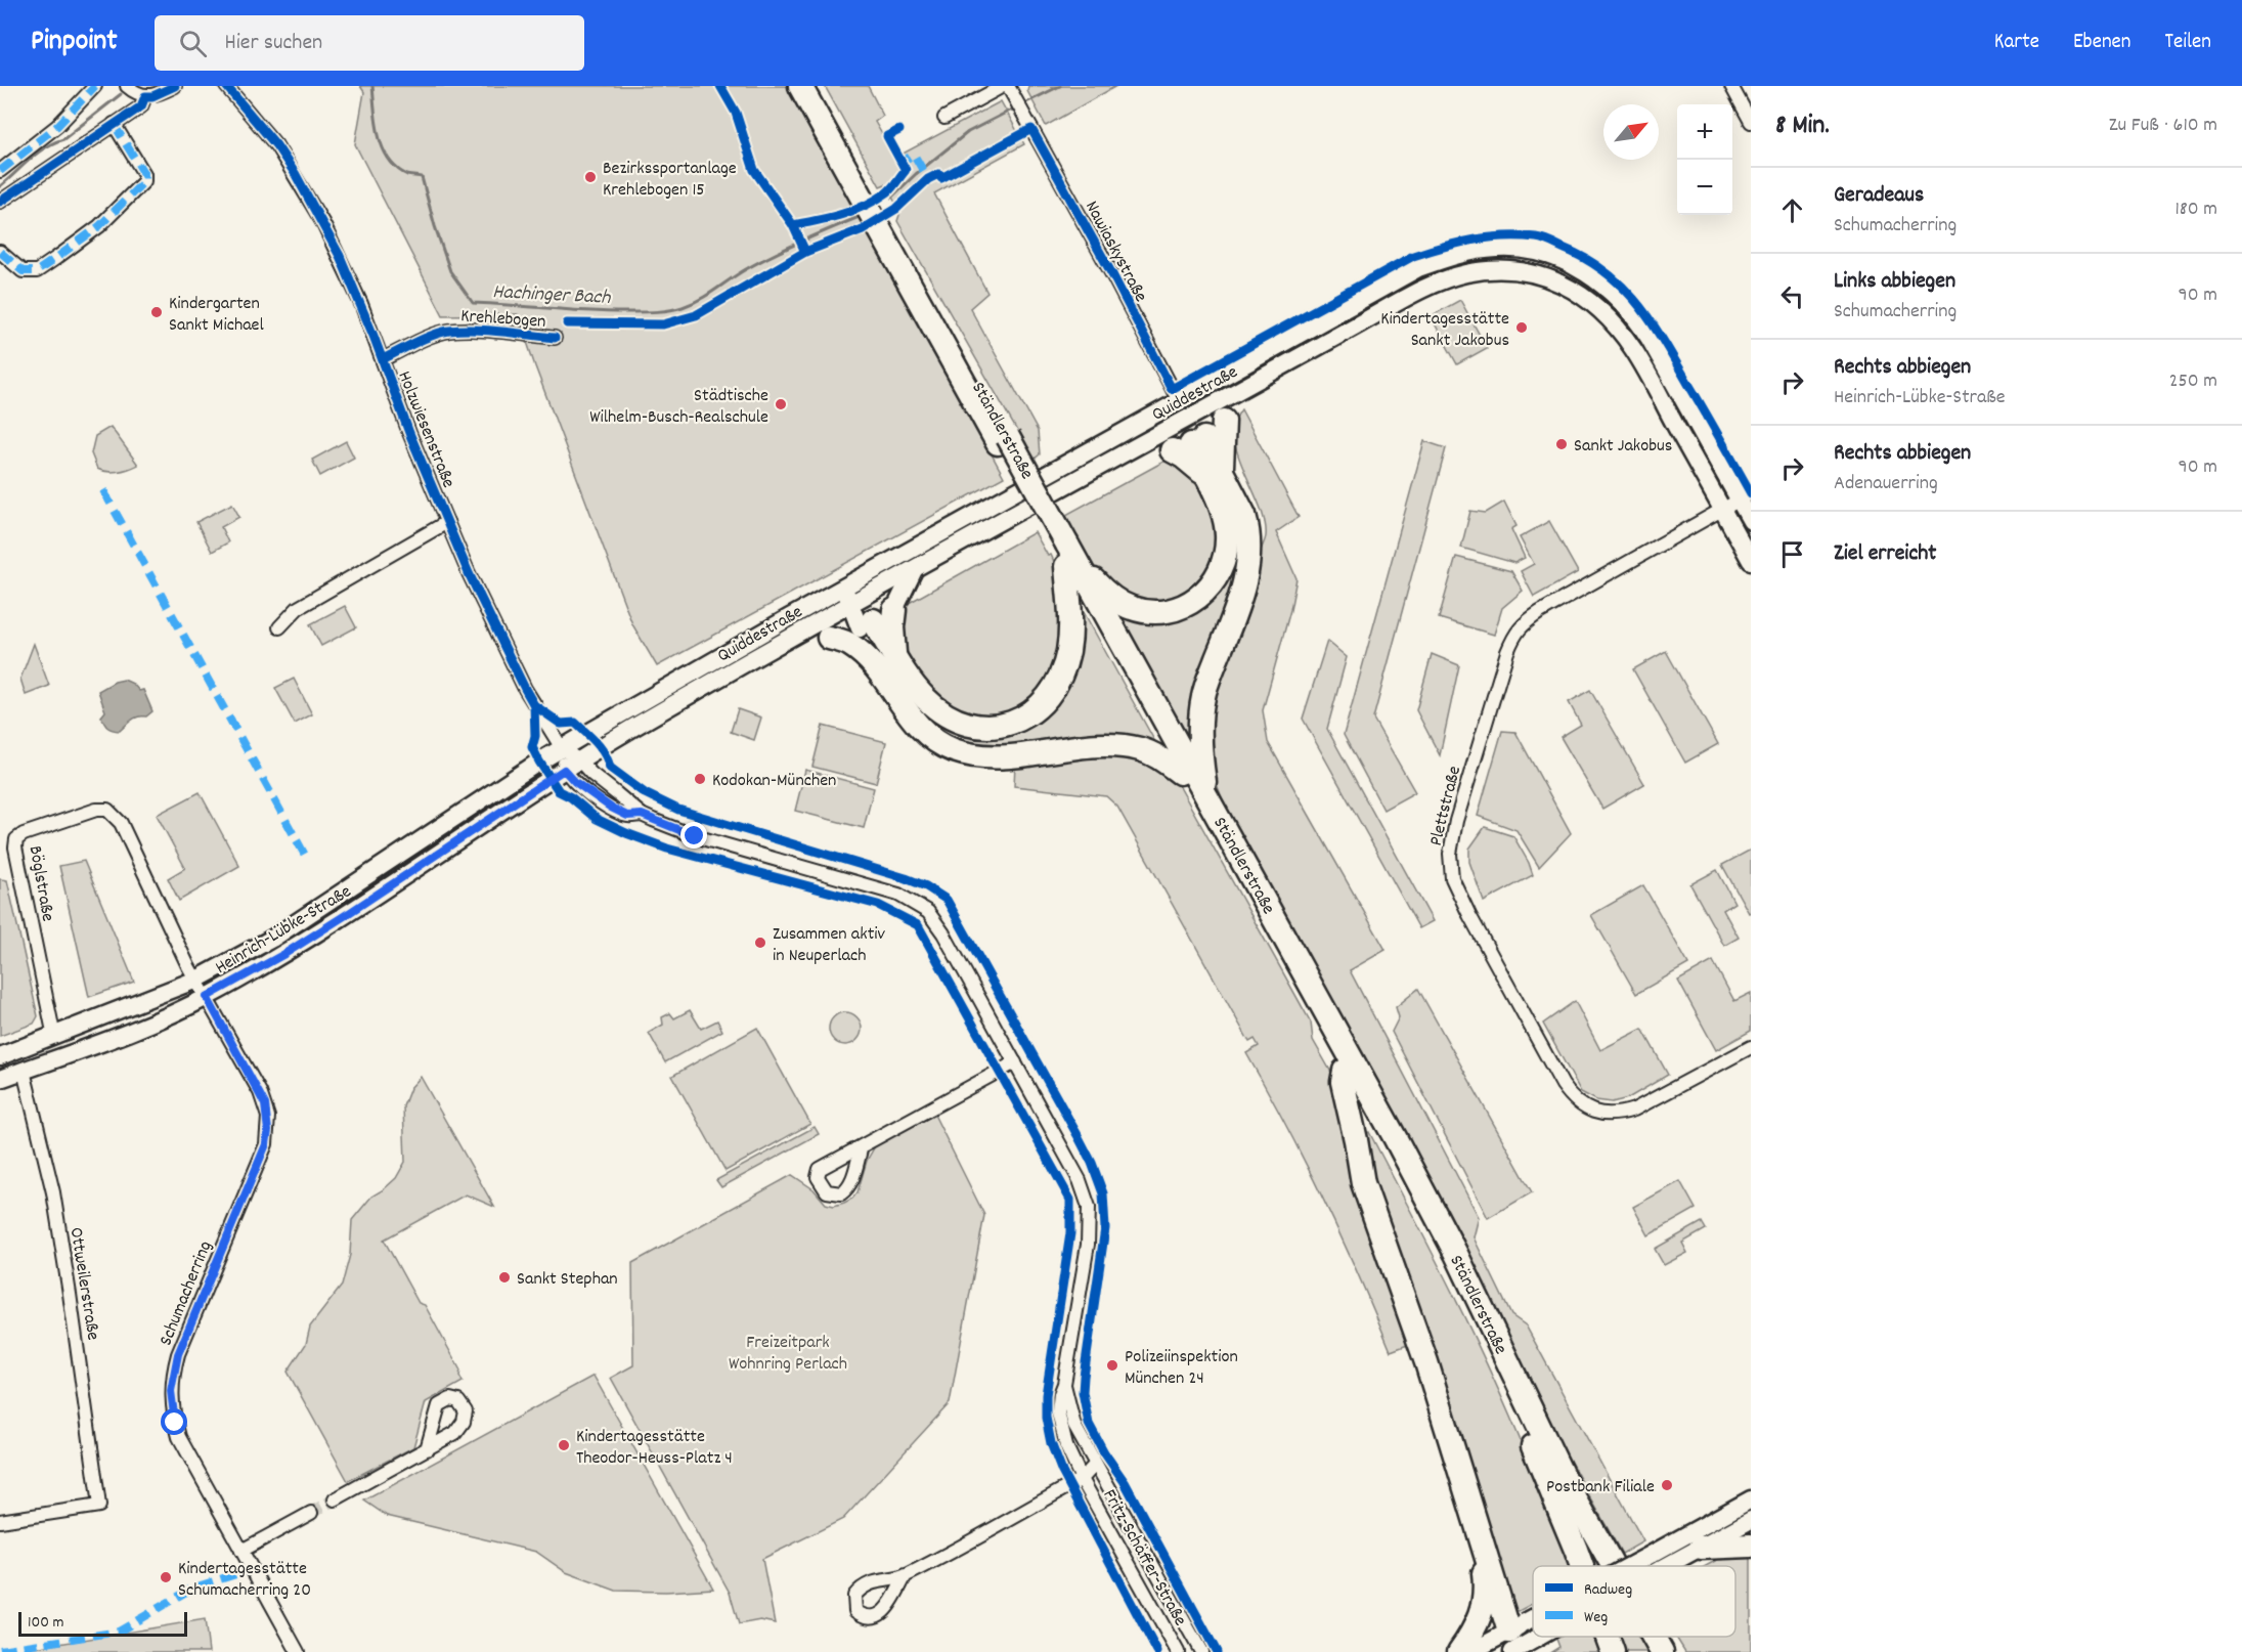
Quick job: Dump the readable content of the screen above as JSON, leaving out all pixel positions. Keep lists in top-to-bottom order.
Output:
{
  "streets": {
    "highway": ["Ständlerstraße"],
    "main road": ["Quiddestraße", "Heinrich-Lübke-Straße"],
    "street": [
      "Nawiaskystraße",
      "Krehlebogen",
      "Holzwiesenstraße",
      "Plettstraße",
      "Böglstraße",
      "Ottweilerstraße",
      "Schumacherring",
      "Fritz-Schäffer-Straße"
    ]
  },
  "crossings": [
    ["Nawiaskystraße", "Quiddestraße"],
    ["Krehlebogen", "Holzwiesenstraße"],
    ["Quiddestraße", "Holzwiesenstraße"],
    ["Quiddestraße", "Plettstraße"],
    ["Quiddestraße", "Heinrich-Lübke-Straße"],
    ["Holzwiesenstraße", "Heinrich-Lübke-Straße"],
    ["Böglstraße", "Heinrich-Lübke-Straße"],
    ["Böglstraße", "Schumacherring"],
    ["Heinrich-Lübke-Straße", "Ottweilerstraße"],
    ["Heinrich-Lübke-Straße", "Schumacherring"]
  ],
  "water": ["Hachinger Bach"],
  "parks": ["Freizeitpark Wohnring Perlach"],
  "places": [
    "Bezirkssportanlage Krehlebogen 15",
    "Kindergarten Sankt Michael",
    "Kindertagesstätte Sankt Jakobus",
    "Städtische Wilhelm-Busch-Realschule",
    "Sankt Jakobus",
    "Kodokan-München",
    "Zusammen aktiv in Neuperlach",
    "Sankt Stephan",
    "Polizeiinspektion München 24",
    "Kindertagesstätte Theodor-Heuss-Platz 4",
    "Postbank Filiale",
    "Kindertagesstätte Schumacherring 20"
  ],
  "legend": ["Radweg", "Weg"],
  "scale_bar": "100 m",
  "north": "top right",
  "page": {
    "header": "Pinpoint",
    "search": "Hier suchen",
    "nav": ["Karte", "Ebenen", "Teilen"],
    "heading": ["8 Min.", "Zu Fuß · 610 m"],
    "map_buttons": ["+", "−"],
    "list": [
      ["Geradeaus", "Schumacherring", "180 m"],
      ["Links abbiegen", "Schumacherring", "90 m"],
      ["Rechts abbiegen", "Heinrich-Lübke-Straße", "250 m"],
      ["Rechts abbiegen", "Adenauerring", "90 m"],
      "Ziel erreicht"
    ],
    "scale": "100 m"
  }
}
